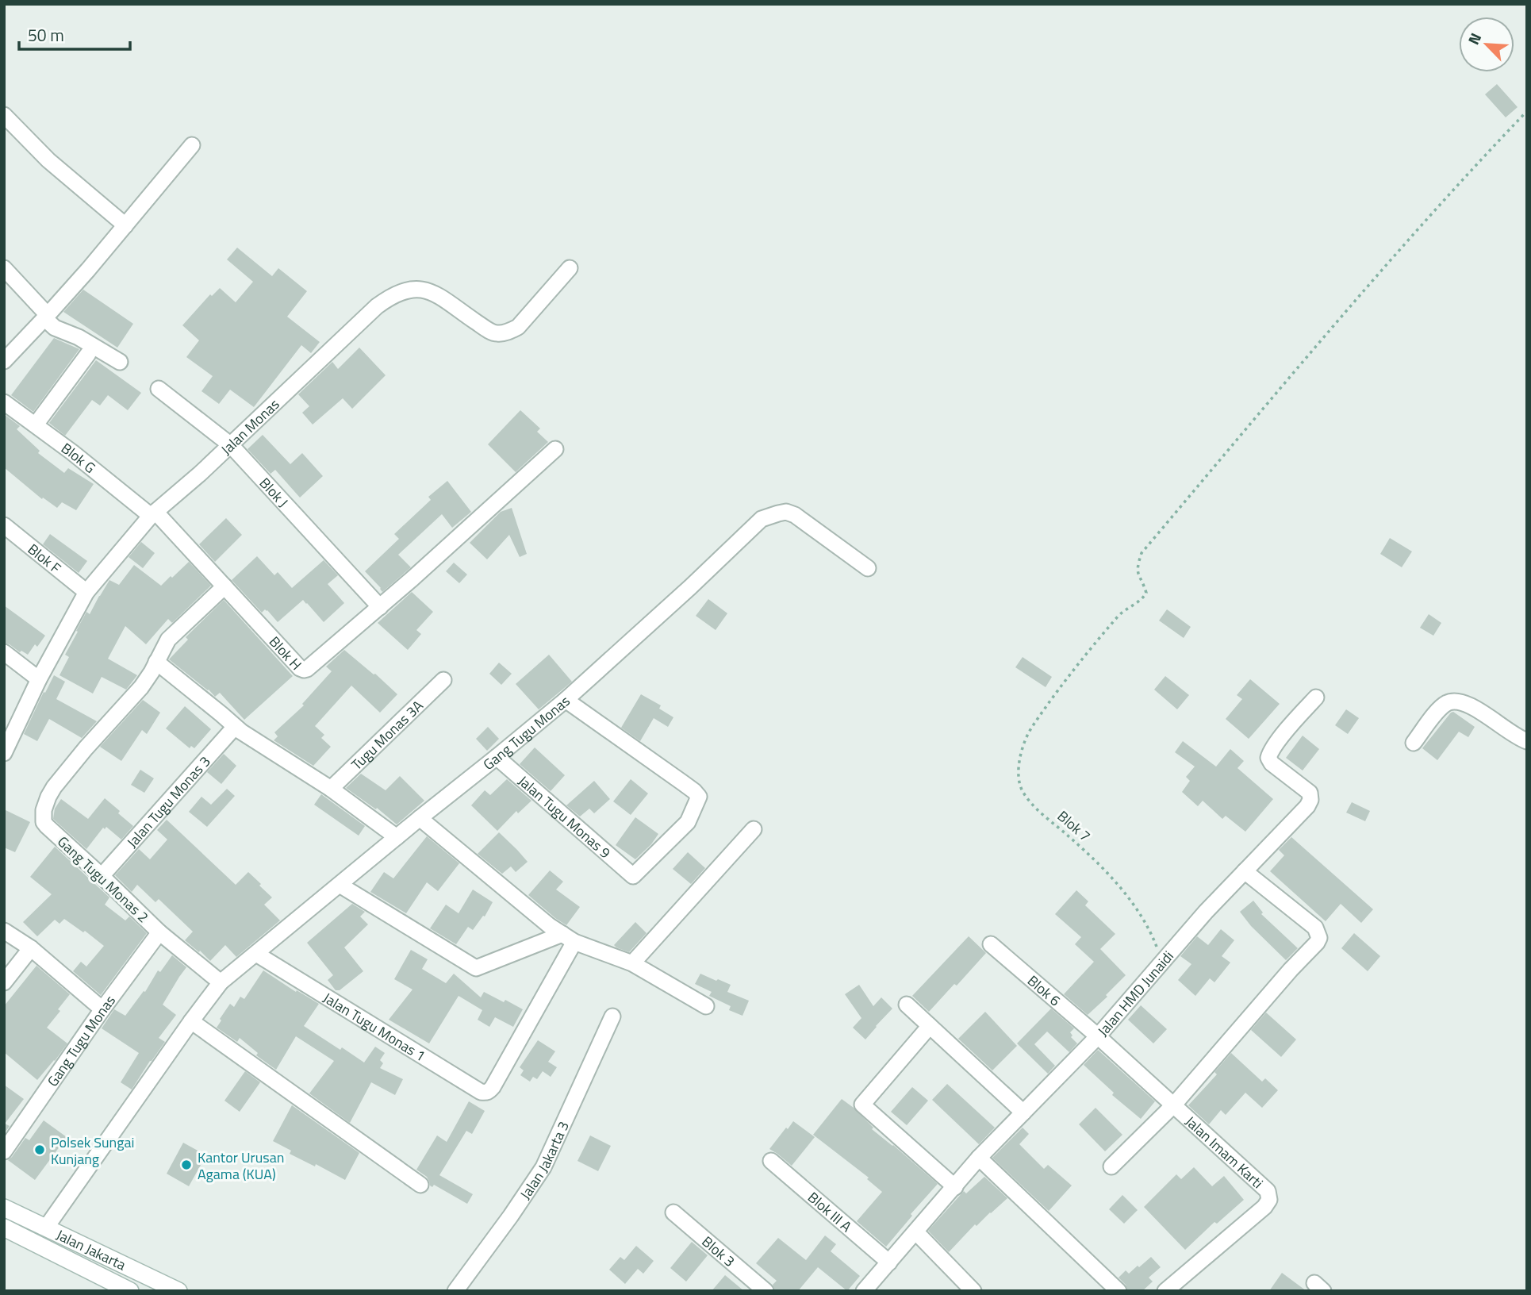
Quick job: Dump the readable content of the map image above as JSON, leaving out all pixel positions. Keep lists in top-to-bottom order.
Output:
{
  "streets": {
    "main road": ["Jalan Jakarta"],
    "street": [
      "Jalan Monas",
      "Blok G",
      "Blok J",
      "Blok F",
      "Blok H",
      "Gang Tugu Monas",
      "Tugu Monas 3A",
      "Jalan Tugu Monas 3",
      "Jalan Tugu Monas 9",
      "Gang Tugu Monas 2",
      "Blok 6",
      "Jalan HMD Junaidi",
      "Jalan Tugu Monas 1",
      "Jalan Imam Karti",
      "Jalan Jakarta 3",
      "Blok III A",
      "Blok 3"
    ],
    "path": ["Blok 7"]
  },
  "crossings": [
    ["Jalan Monas", "Blok G"],
    ["Jalan Monas", "Blok J"],
    ["Jalan Monas", "Blok F"],
    ["Blok G", "Blok H"],
    ["Blok J", "Blok H"],
    ["Gang Tugu Monas", "Jalan Tugu Monas 9"],
    ["Gang Tugu Monas", "Gang Tugu Monas 2"],
    ["Gang Tugu Monas", "Jalan Tugu Monas 1"],
    ["Gang Tugu Monas", "Jalan Jakarta"],
    ["Jalan Tugu Monas 3", "Gang Tugu Monas 2"],
    ["Blok 7", "Jalan HMD Junaidi"],
    ["Blok 6", "Jalan HMD Junaidi"],
    ["Blok 6", "Jalan Imam Karti"],
    ["Jalan HMD Junaidi", "Jalan Imam Karti"],
    ["Jalan HMD Junaidi", "Blok III A"]
  ],
  "places": ["Polsek Sungai Kunjang", "Kantor Urusan Agama (KUA)"],
  "scale_bar": "50 m",
  "north": "top left"
}
